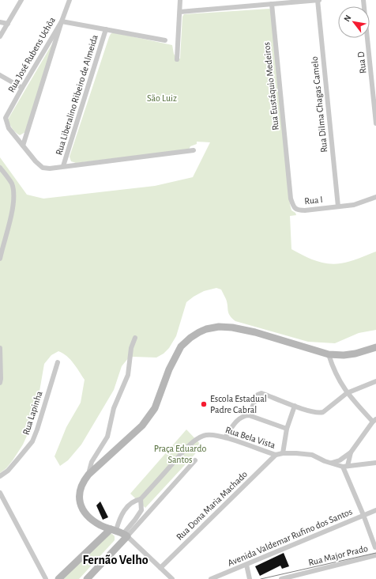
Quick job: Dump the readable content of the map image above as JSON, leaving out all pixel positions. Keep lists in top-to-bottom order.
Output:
{
  "streets": {
    "street": [
      "Rua José Rubens Uchôa",
      "Rua D",
      "Rua Eustáquio Medeiros",
      "Rua Liberalino Ribeiro de Almeida",
      "Rua Dilma Chagas Camelo",
      "Rua I",
      "Rua Lapinha",
      "Rua Bela Vista",
      "Rua Dona Maria Machado",
      "Avenida Valdemar Rufino dos Santos",
      "Rua Major Prado"
    ]
  },
  "crossings": [
    ["Rua Eustáquio Medeiros", "Rua I"],
    ["Rua Dilma Chagas Camelo", "Rua I"],
    ["Rua Bela Vista", "Rua Dona Maria Machado"]
  ],
  "districts": ["Fernão Velho"],
  "parks": ["São Luiz", "Praça Eduardo Santos"],
  "places": ["Escola Estadual Padre Cabral"],
  "north": "top left"
}
